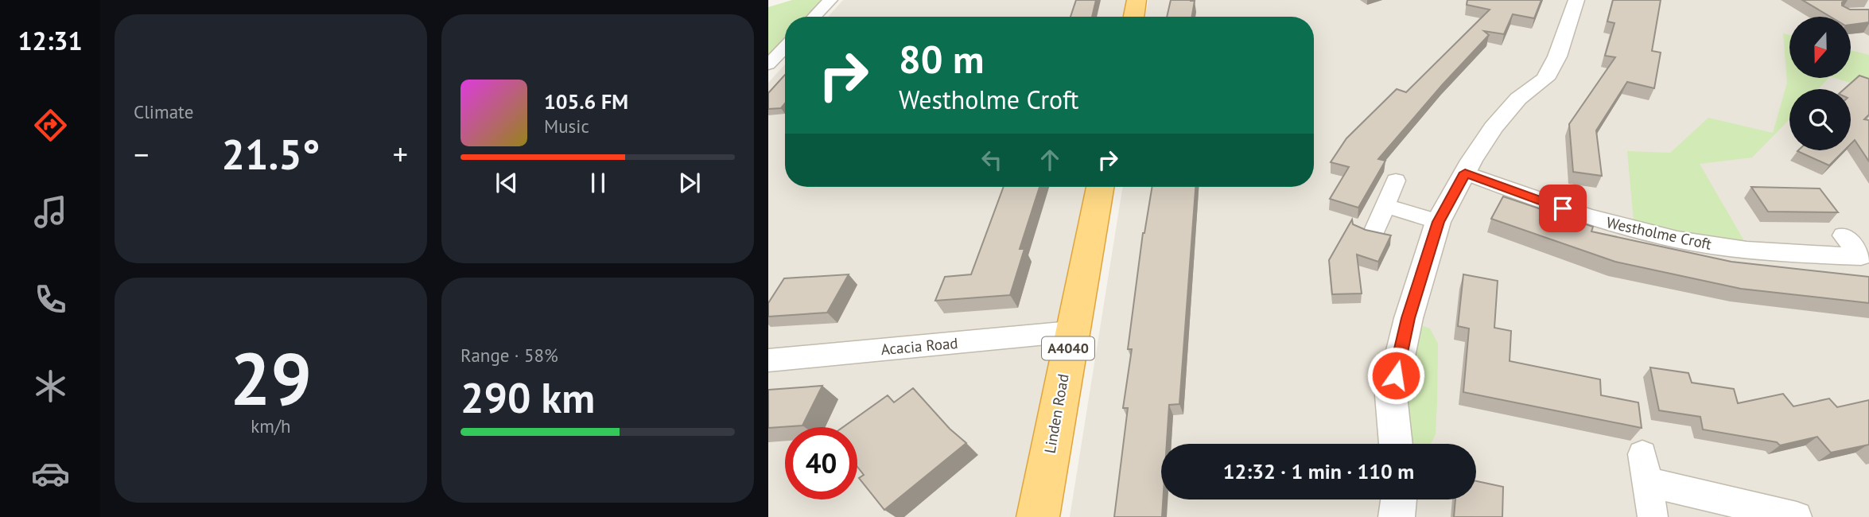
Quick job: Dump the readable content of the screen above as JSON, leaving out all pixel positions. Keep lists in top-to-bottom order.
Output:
{
  "streets": {
    "highway": ["A4040", "Linden Road"],
    "street": ["Westholme Croft", "Acacia Road"]
  },
  "crossings": [
    ["Acacia Road", "Linden Road"]
  ],
  "north": "bottom",
  "page": {
    "tabs": "12:31",
    "tile": [
      "Climate",
      ["29", "km/h"],
      ["Range · 58%", "290 km"]
    ],
    "turn": ["80 m", "Westholme Croft"],
    "song": ["105.6 FM", "Music"],
    "heat": ["−", "21.5°", "+"],
    "limit": "40",
    "trip": "12:32 · 1 min · 110 m"
  }
}
